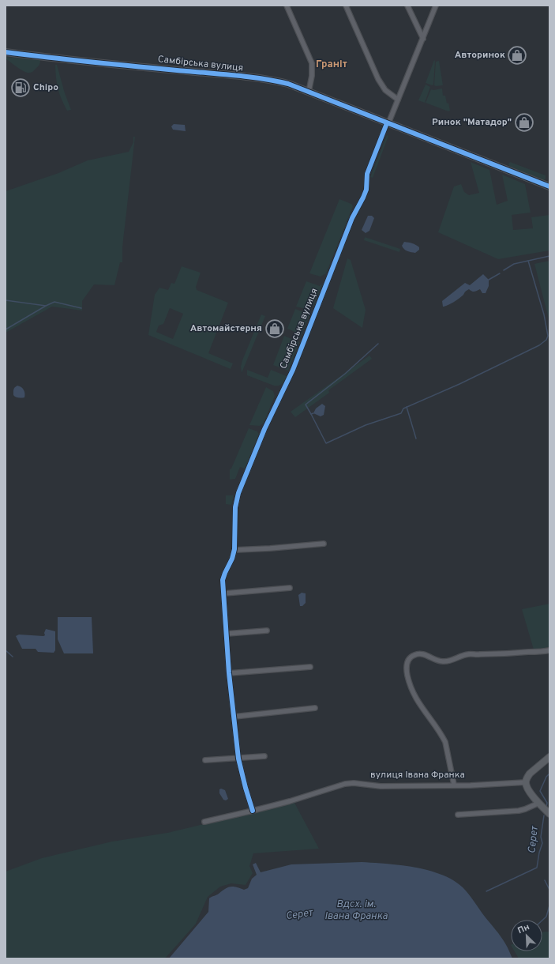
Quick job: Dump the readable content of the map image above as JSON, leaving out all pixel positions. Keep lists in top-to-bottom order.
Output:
{
  "streets": {
    "main road": ["Самбірська вулиця"],
    "street": ["вулиця Івана Франка"]
  },
  "crossings": [
    ["Самбірська вулиця", "вулиця Івана Франка"]
  ],
  "districts": ["Граніт"],
  "water": ["Серет", "Вдсх. ім. Івана Франка"],
  "places": {
    "shop": ["Авторинок", "Ринок \"Матадор\"", "Автомайстерня"],
    "fuel station": ["Chipo"]
  },
  "north": "top left"
}
